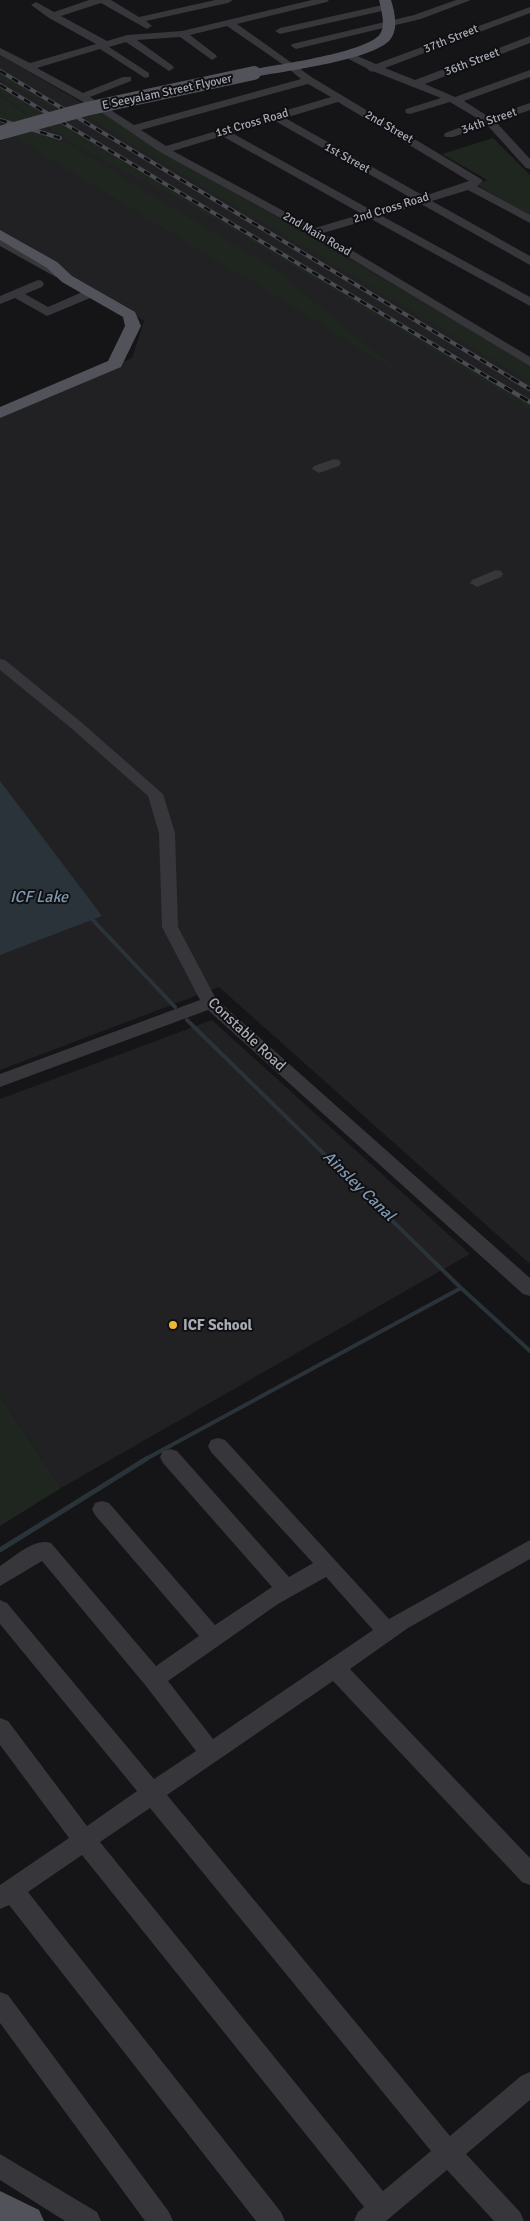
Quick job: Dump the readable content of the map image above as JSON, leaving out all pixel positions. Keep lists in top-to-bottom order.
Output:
{
  "streets": {
    "main road": ["E Seeyalam Street Flyover"],
    "street": [
      "37th Street",
      "36th Street",
      "34th Street",
      "1st Cross Road",
      "2nd Street",
      "1st Street",
      "2nd Cross Road",
      "2nd Main Road",
      "Constable Road"
    ]
  },
  "crossings": [
    ["1st Cross Road", "2nd Street"],
    ["1st Cross Road", "1st Street"],
    ["1st Cross Road", "2nd Main Road"],
    ["2nd Street", "2nd Cross Road"],
    ["1st Street", "2nd Cross Road"],
    ["2nd Cross Road", "2nd Main Road"]
  ],
  "water": ["ICF Lake", "Ainsley Canal"],
  "places": ["ICF School"]
}
